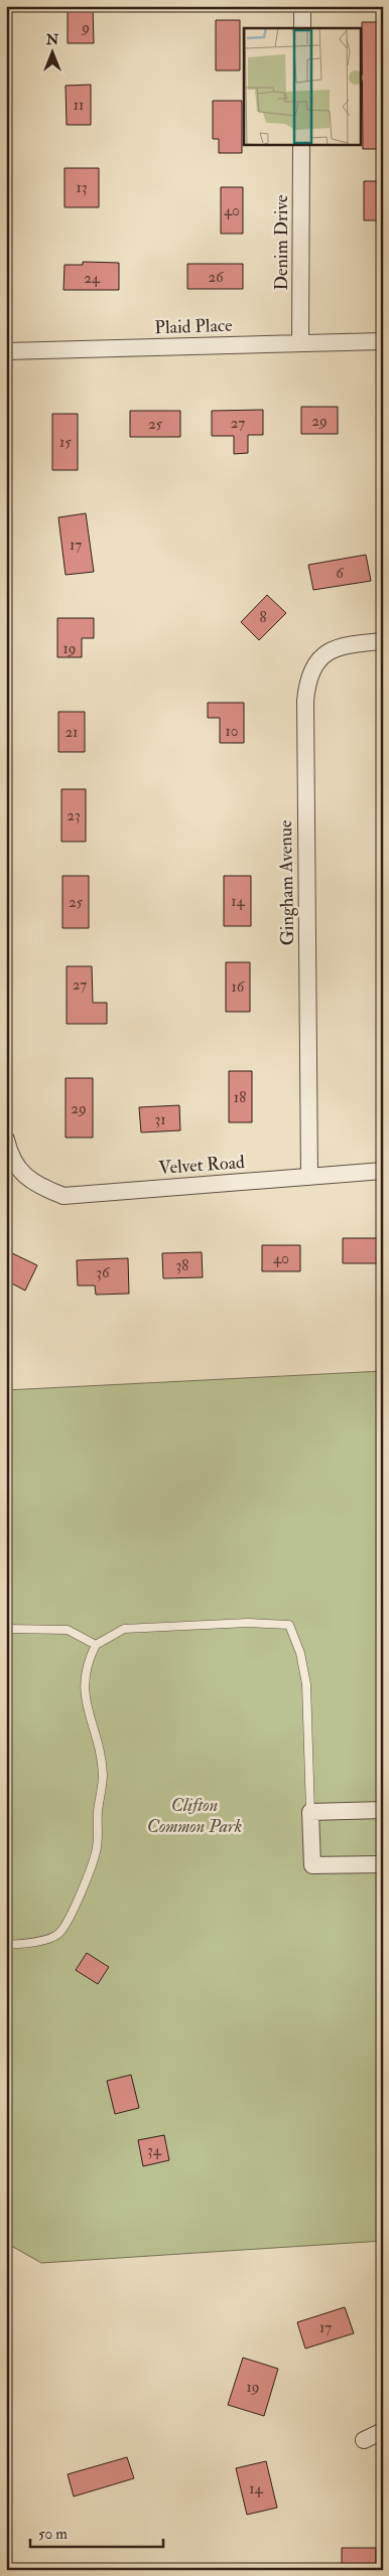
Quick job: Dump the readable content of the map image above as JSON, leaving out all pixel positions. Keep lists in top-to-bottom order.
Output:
{
  "streets": {
    "street": [
      "Denim Drive",
      "Plaid Place",
      "Gingham Avenue",
      "Velvet Road"
    ]
  },
  "crossings": [
    ["Denim Drive", "Plaid Place"],
    ["Gingham Avenue", "Velvet Road"]
  ],
  "parks": ["Clifton Common Park"],
  "house_numbers": [
    "9",
    "11",
    "13",
    "40",
    "26",
    "24",
    "29",
    "27",
    "25",
    "15",
    "17",
    "6",
    "8",
    "19",
    "10",
    "21",
    "23",
    "14",
    "25",
    "27",
    "16",
    "18",
    "29",
    "31",
    "40",
    "38",
    "36",
    "34",
    "17",
    "19",
    "14"
  ],
  "scale_bar": "50 m",
  "north": "top"
}
